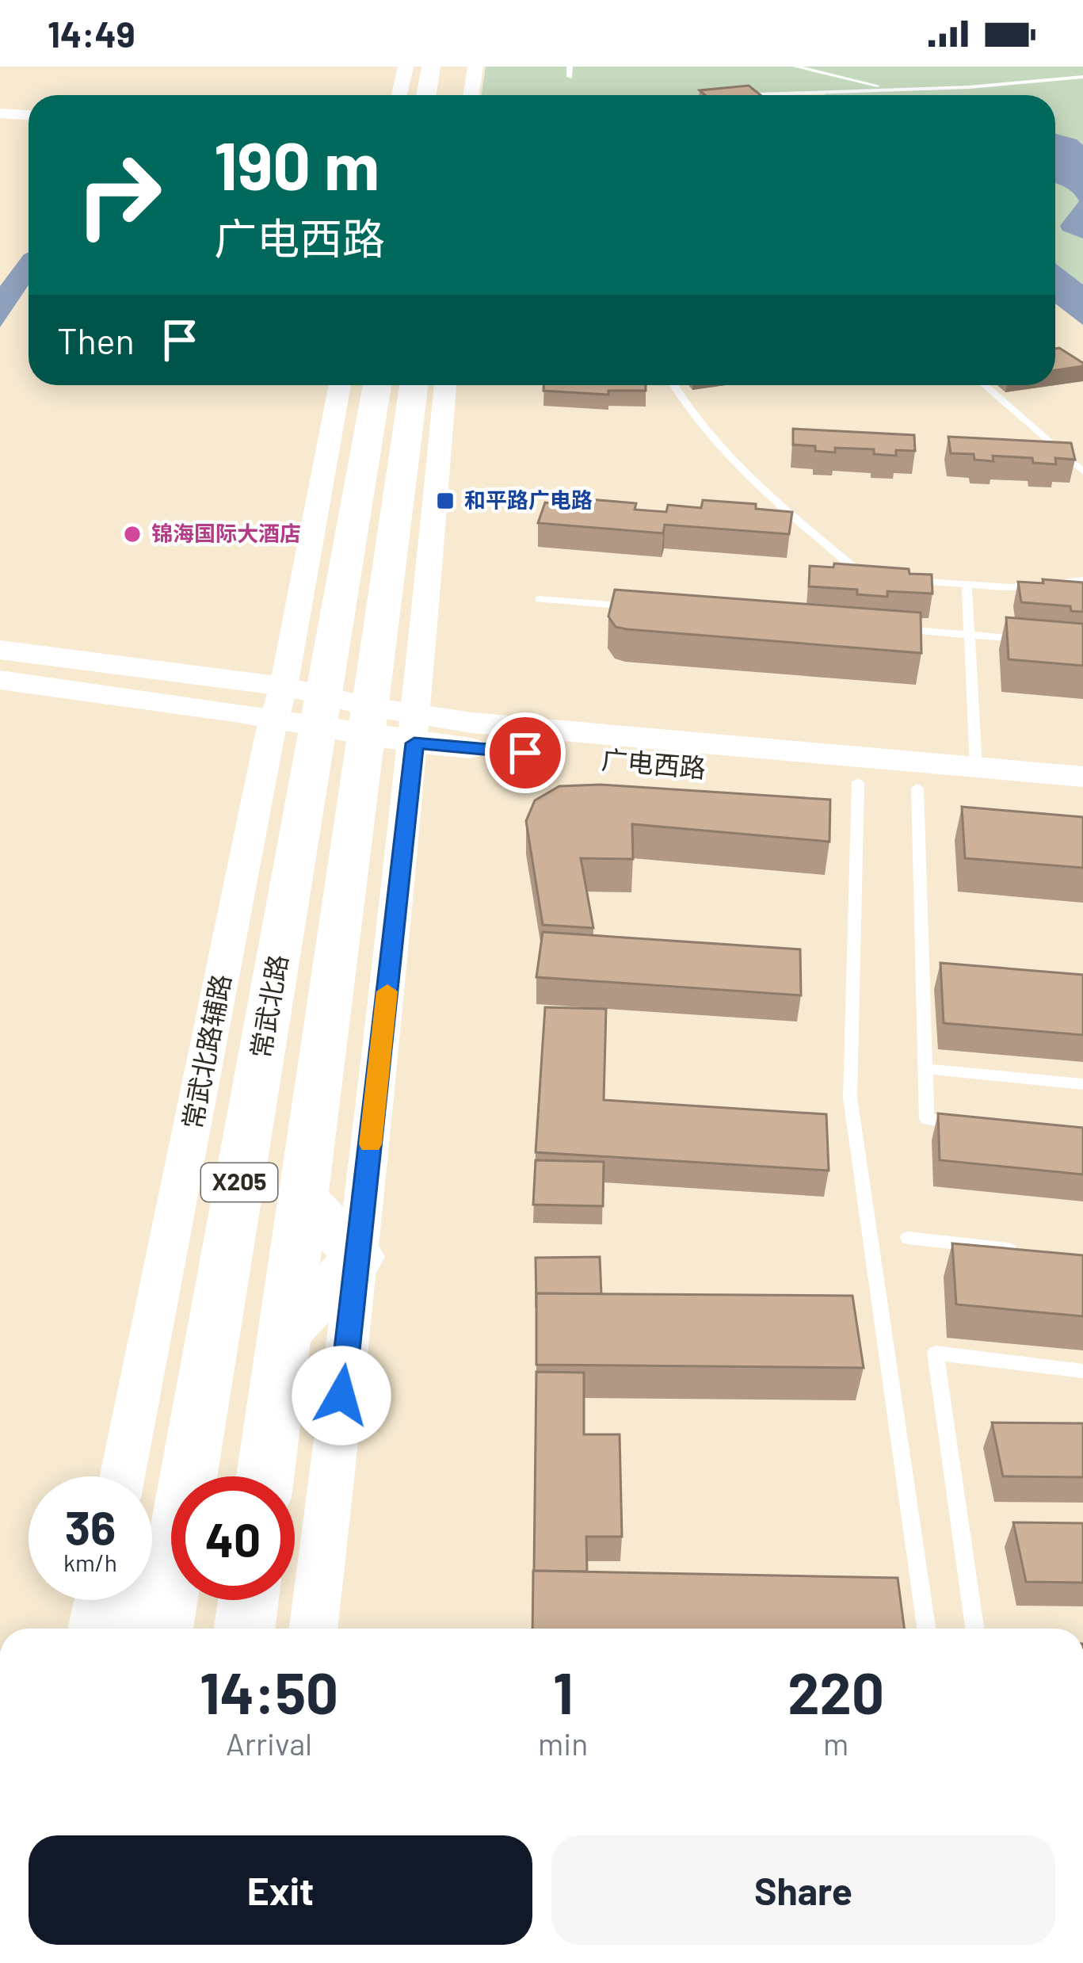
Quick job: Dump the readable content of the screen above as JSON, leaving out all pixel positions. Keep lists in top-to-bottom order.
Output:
{
  "streets": {
    "main road": ["广电西路", "常武北路", "X205"],
    "street": ["常武北路辅路"]
  },
  "crossings": [
    ["广电西路", "常武北路"],
    ["广电西路", "常武北路辅路"],
    ["广电西路", "X205"],
    ["常武北路", "常武北路辅路"]
  ],
  "places": {
    "transit": ["和平路广电路"],
    "other": ["锦海国际大酒店"]
  },
  "page": {
    "status": "14:49",
    "turn": ["190 m", "广电西路"],
    "then": "Then",
    "speed": "36 km/h",
    "limit": "40",
    "eta": [
      "14:50",
      "Arrival",
      "1",
      "min",
      "220",
      "m"
    ],
    "buttons": ["Exit", "Share"]
  }
}
